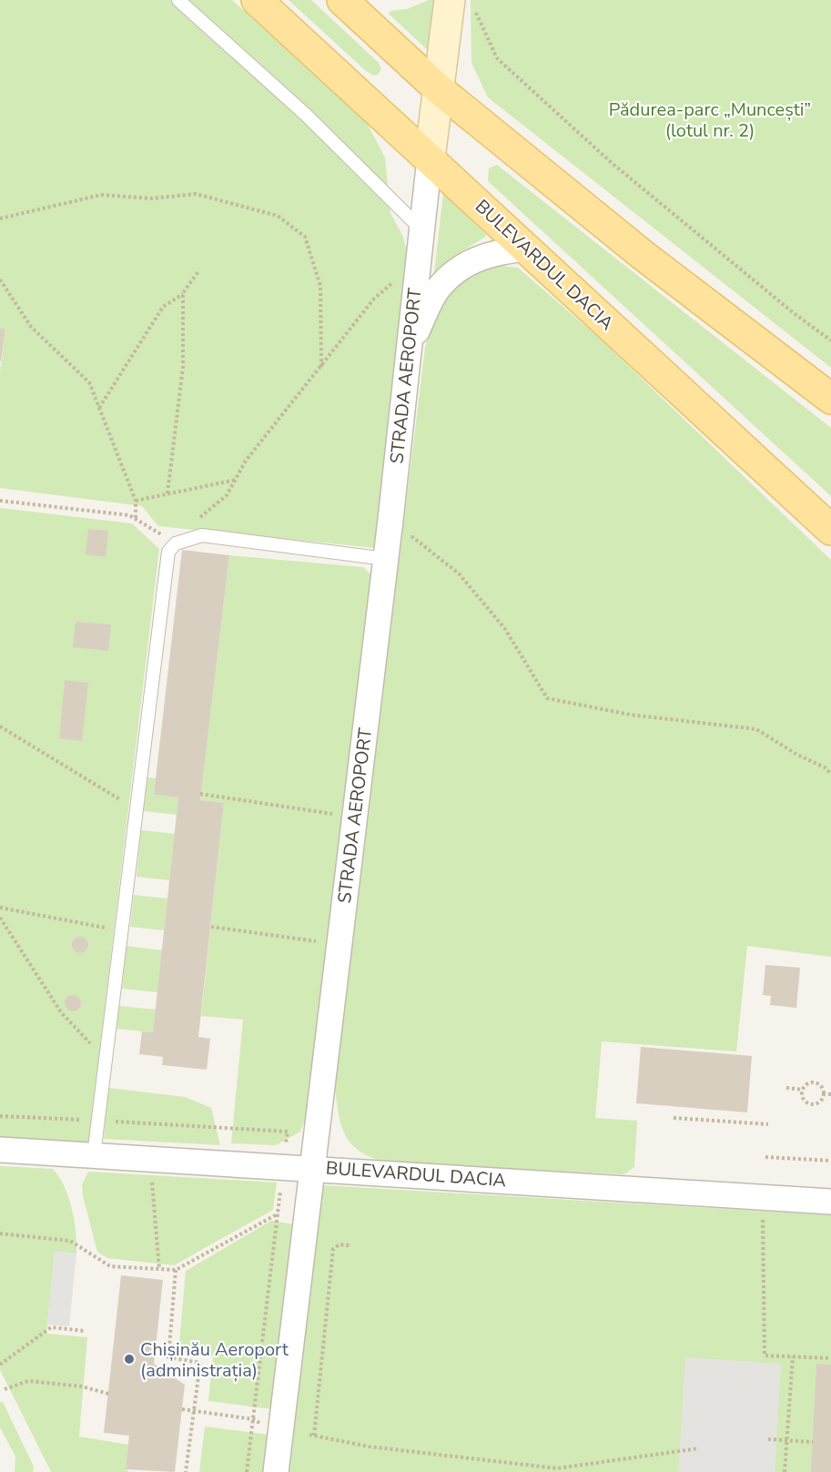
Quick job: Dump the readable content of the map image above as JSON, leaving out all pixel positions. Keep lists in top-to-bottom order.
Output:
{
  "streets": {
    "main road": ["BULEVARDUL DACIA"],
    "street": ["STRADA AEROPORT"]
  },
  "crossings": [
    ["BULEVARDUL DACIA", "STRADA AEROPORT"]
  ],
  "parks": ["Pădurea-parc „Muncești” (lotul nr. 2)"],
  "places": ["Chișinău Aeroport (administrația)"]
}
